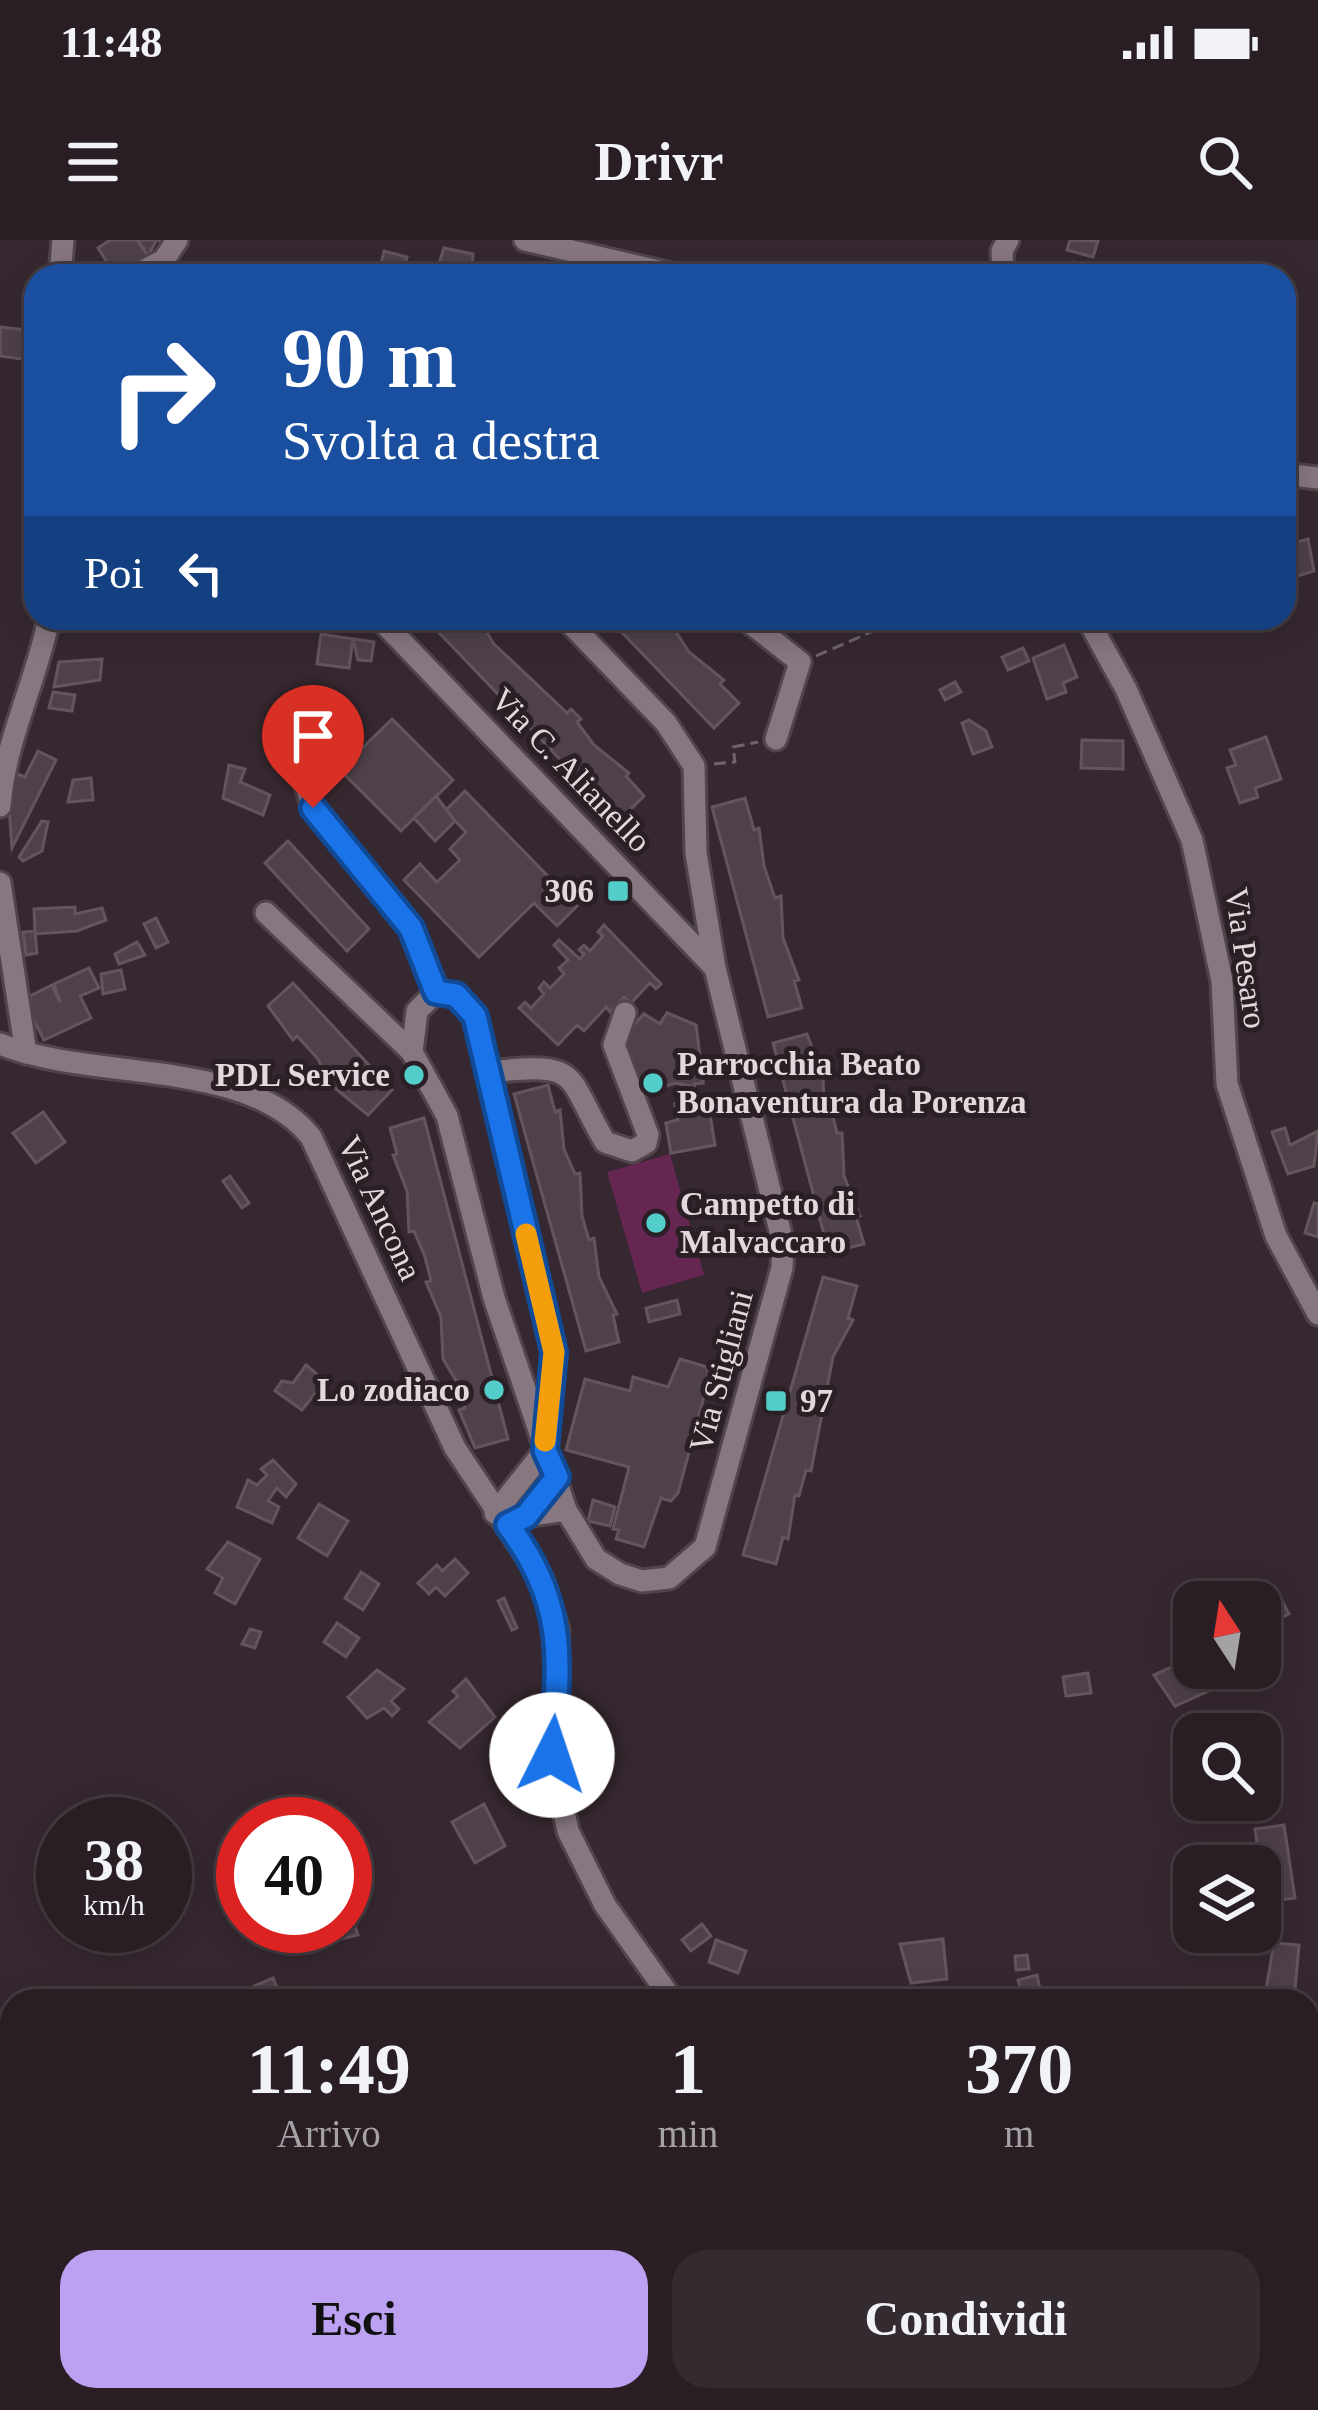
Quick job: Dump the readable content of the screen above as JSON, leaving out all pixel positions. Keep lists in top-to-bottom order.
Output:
{
  "streets": {
    "street": [
      "Via C. Alianello",
      "Via Pesaro",
      "Via Ancona",
      "Via Stigliani"
    ]
  },
  "crossings": [
    ["Via C. Alianello", "Via Stigliani"]
  ],
  "places": {
    "transit": ["306", "97"],
    "other": [
      "PDL Service",
      "Parrocchia Beato Bonaventura da Porenza",
      "Campetto di Malvaccaro",
      "Lo zodiaco"
    ]
  },
  "north": "top",
  "page": {
    "status": "11:48",
    "header": "Drivr",
    "turn": ["90 m", "Svolta a destra"],
    "then": "Poi",
    "speed": "38 km/h",
    "limit": "40",
    "eta": [
      "11:49",
      "Arrivo",
      "1",
      "min",
      "370",
      "m"
    ],
    "buttons": ["Esci", "Condividi"]
  }
}
